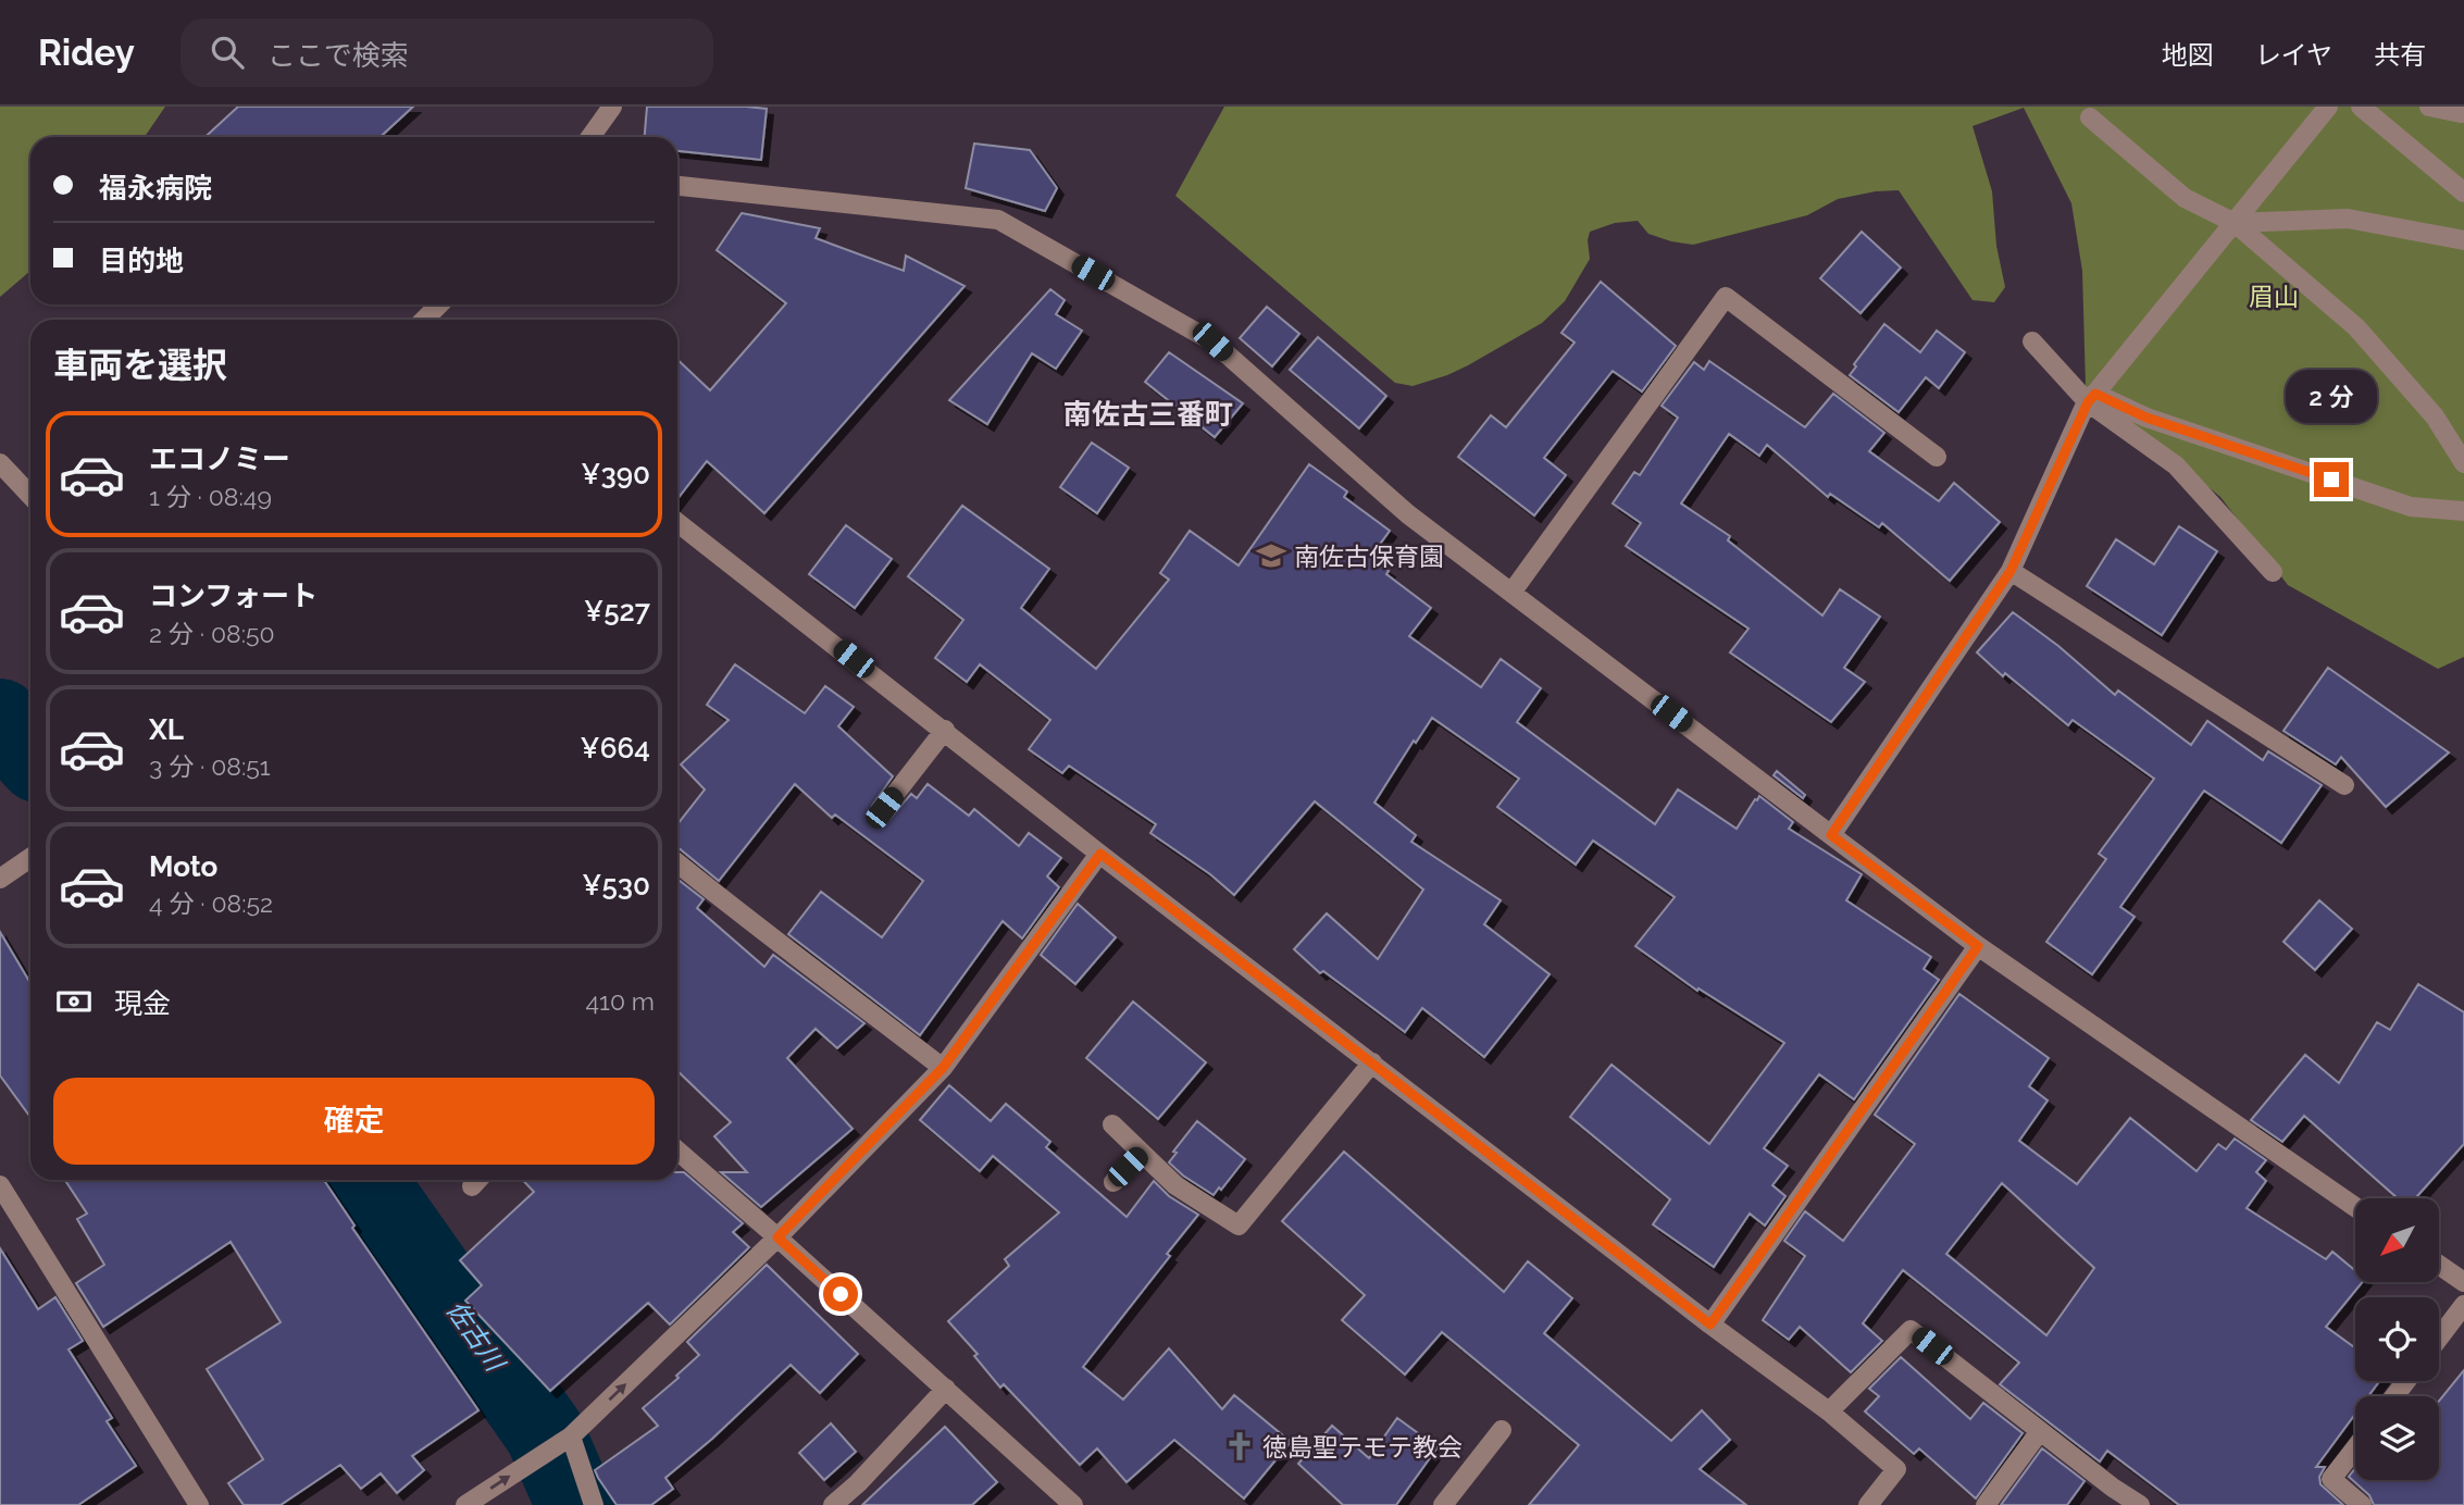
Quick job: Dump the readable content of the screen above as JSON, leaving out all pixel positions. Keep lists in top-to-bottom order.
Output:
{
  "districts": ["南佐古三番町"],
  "water": ["佐古川"],
  "parks": ["眉山"],
  "places": {
    "school or university": ["南佐古保育園"],
    "church": ["徳島聖テモテ教会"]
  },
  "north": "bottom left",
  "page": {
    "header": "Ridey",
    "search": "ここで検索",
    "nav": ["地図", "レイヤ", "共有"],
    "banner": ["福永病院", "目的地"],
    "heading": "車両を選択",
    "bubble": "2 分",
    "list": [
      {
        "name": "エコノミー",
        "note": "1 分 · 08:49",
        "value": "¥390"
      },
      {
        "name": "コンフォート",
        "note": "2 分 · 08:50",
        "value": "¥527"
      },
      {
        "name": "XL",
        "note": "3 分 · 08:51",
        "value": "¥664"
      },
      {
        "name": "Moto",
        "note": "4 分 · 08:52",
        "value": "¥530"
      }
    ],
    "pay": ["現金", "410 m"],
    "buttons": "確定"
  }
}
